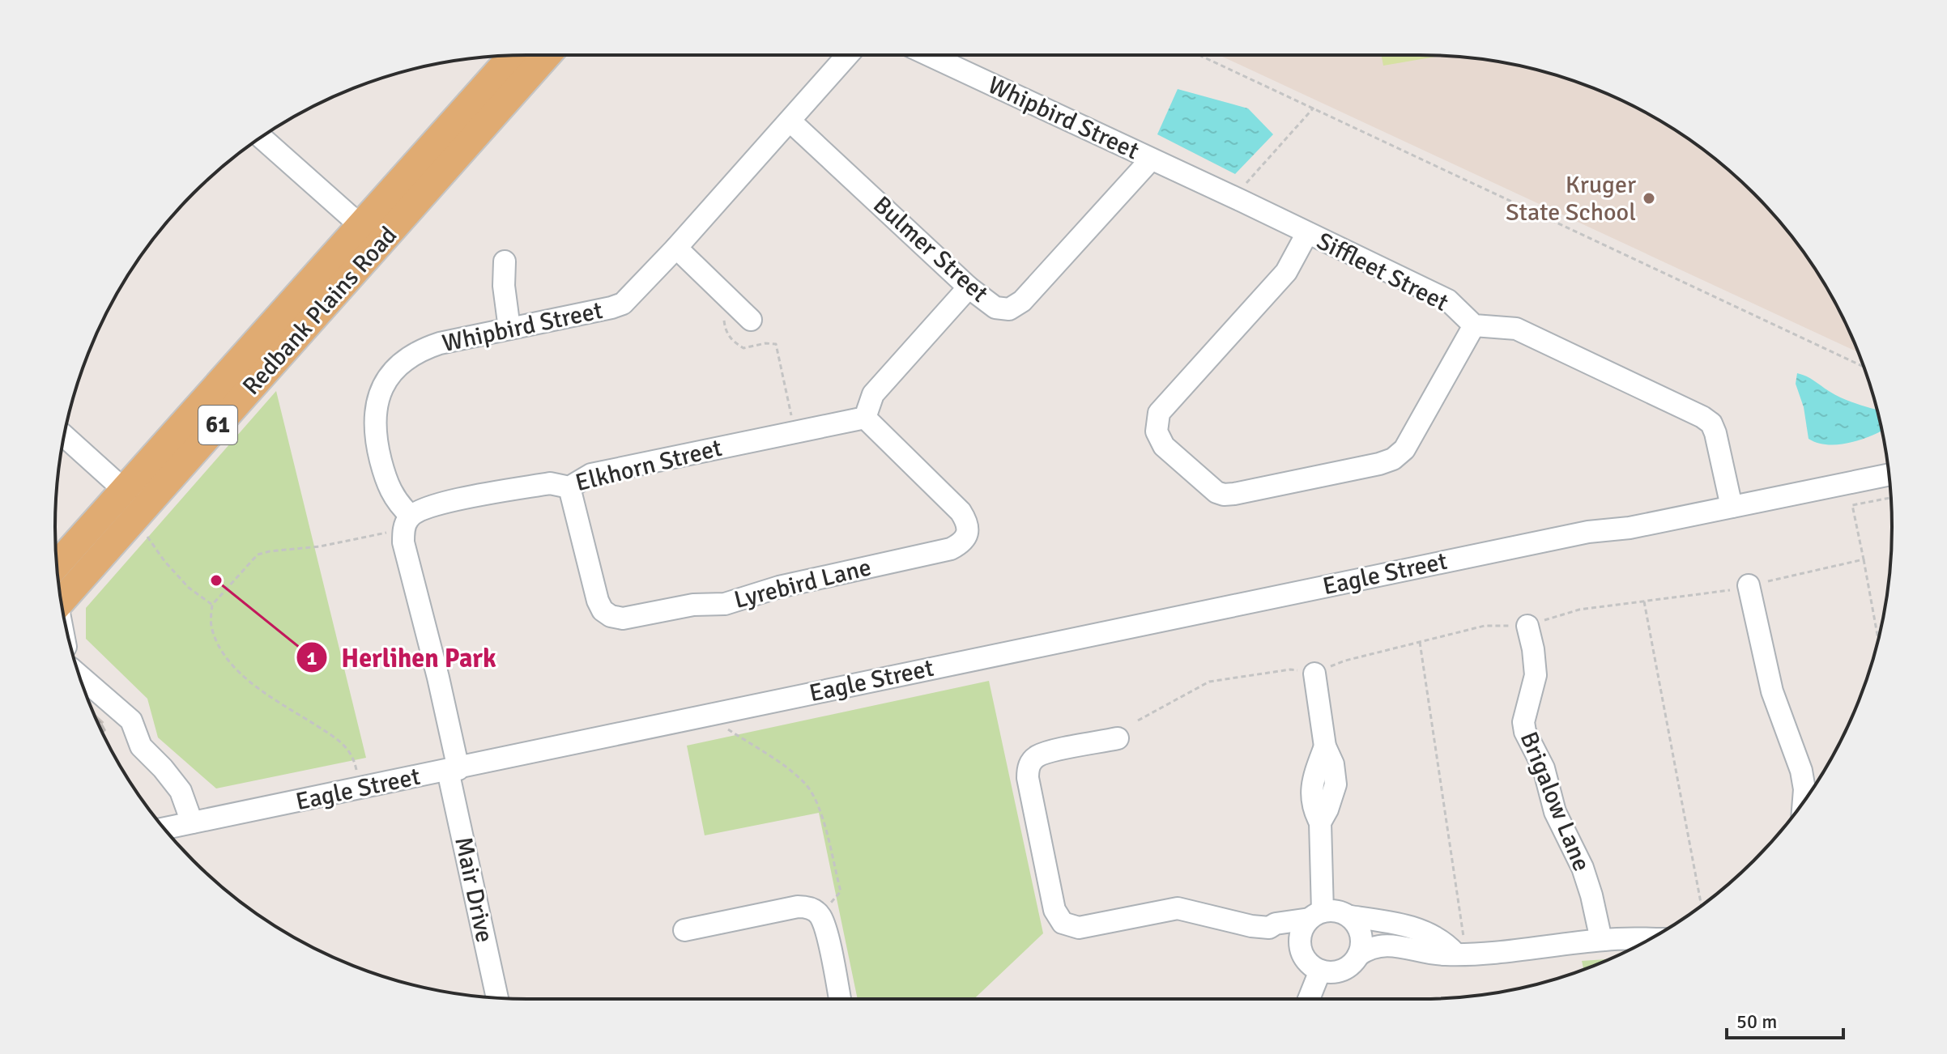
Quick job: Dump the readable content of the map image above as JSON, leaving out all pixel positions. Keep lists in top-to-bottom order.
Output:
{
  "streets": {
    "main road": ["Redbank Plains Road", "61"],
    "street": [
      "Whipbird Street",
      "Bulmer Street",
      "Siffleet Street",
      "Elkhorn Street",
      "Eagle Street",
      "Lyrebird Lane",
      "Brigalow Lane",
      "Mair Drive"
    ]
  },
  "crossings": [
    ["Whipbird Street", "Bulmer Street"],
    ["Whipbird Street", "Siffleet Street"],
    ["Whipbird Street", "Elkhorn Street"],
    ["Bulmer Street", "Siffleet Street"],
    ["Siffleet Street", "Eagle Street"],
    ["Elkhorn Street", "Lyrebird Lane"],
    ["Eagle Street", "Mair Drive"]
  ],
  "places": ["Kruger State School", "Herlihen Park"],
  "scale_bar": "50 m"
}
